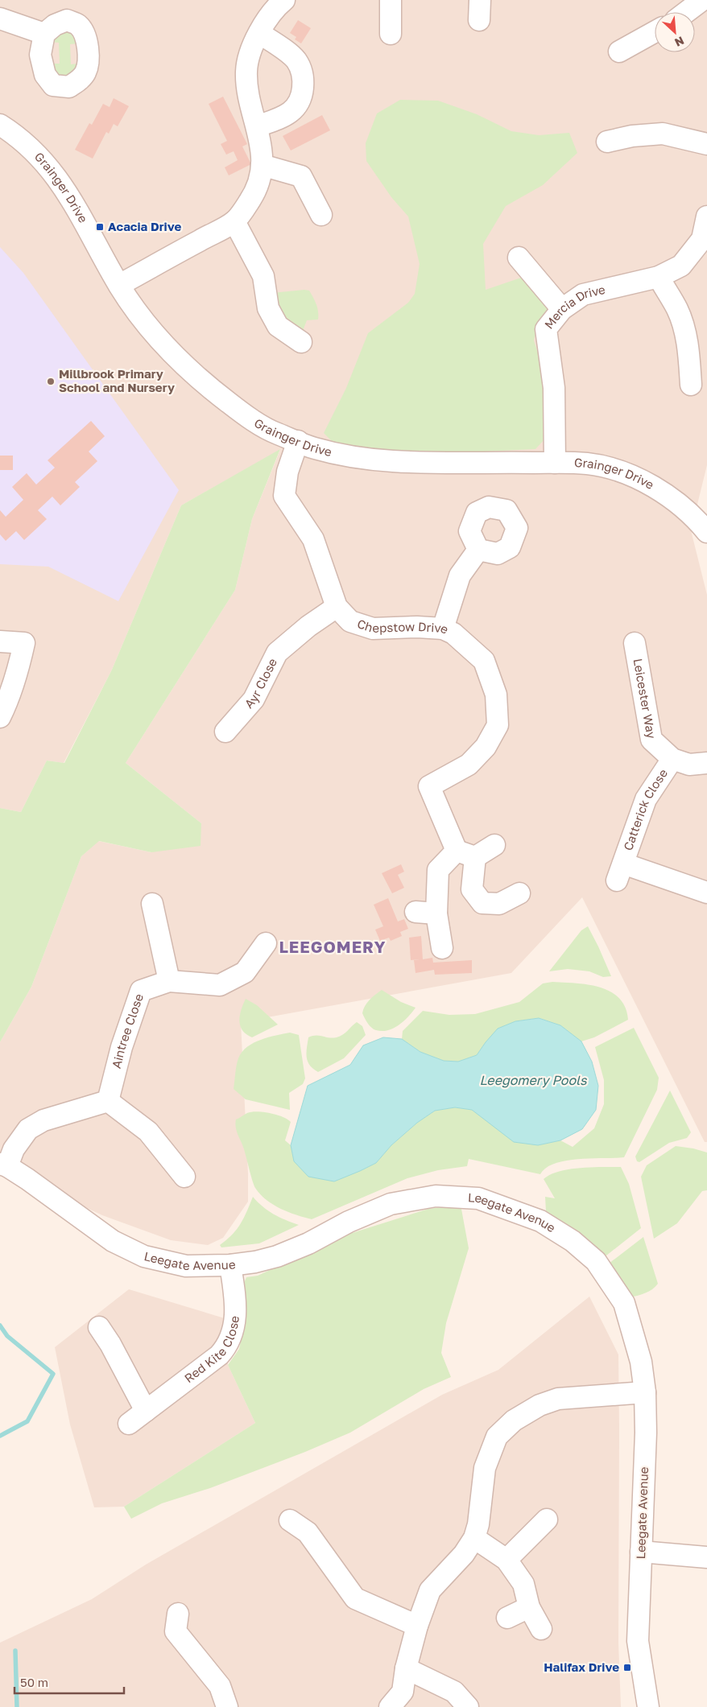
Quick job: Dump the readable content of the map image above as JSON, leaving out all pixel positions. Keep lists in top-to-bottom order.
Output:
{
  "streets": {
    "street": [
      "Grainger Drive",
      "Mercia Drive",
      "Chepstow Drive",
      "Ayr Close",
      "Leicester Way",
      "Catterick Close",
      "Aintree Close",
      "Leegate Avenue",
      "Red Kite Close"
    ]
  },
  "crossings": [
    ["Grainger Drive", "Mercia Drive"],
    ["Grainger Drive", "Chepstow Drive"],
    ["Chepstow Drive", "Ayr Close"],
    ["Leicester Way", "Catterick Close"],
    ["Leegate Avenue", "Red Kite Close"]
  ],
  "districts": ["LEEGOMERY"],
  "water": ["Leegomery Pools"],
  "places": {
    "transit": ["Acacia Drive", "Halifax Drive"],
    "other": ["Millbrook Primary School and Nursery"]
  },
  "scale_bar": "50 m",
  "north": "bottom right"
}
